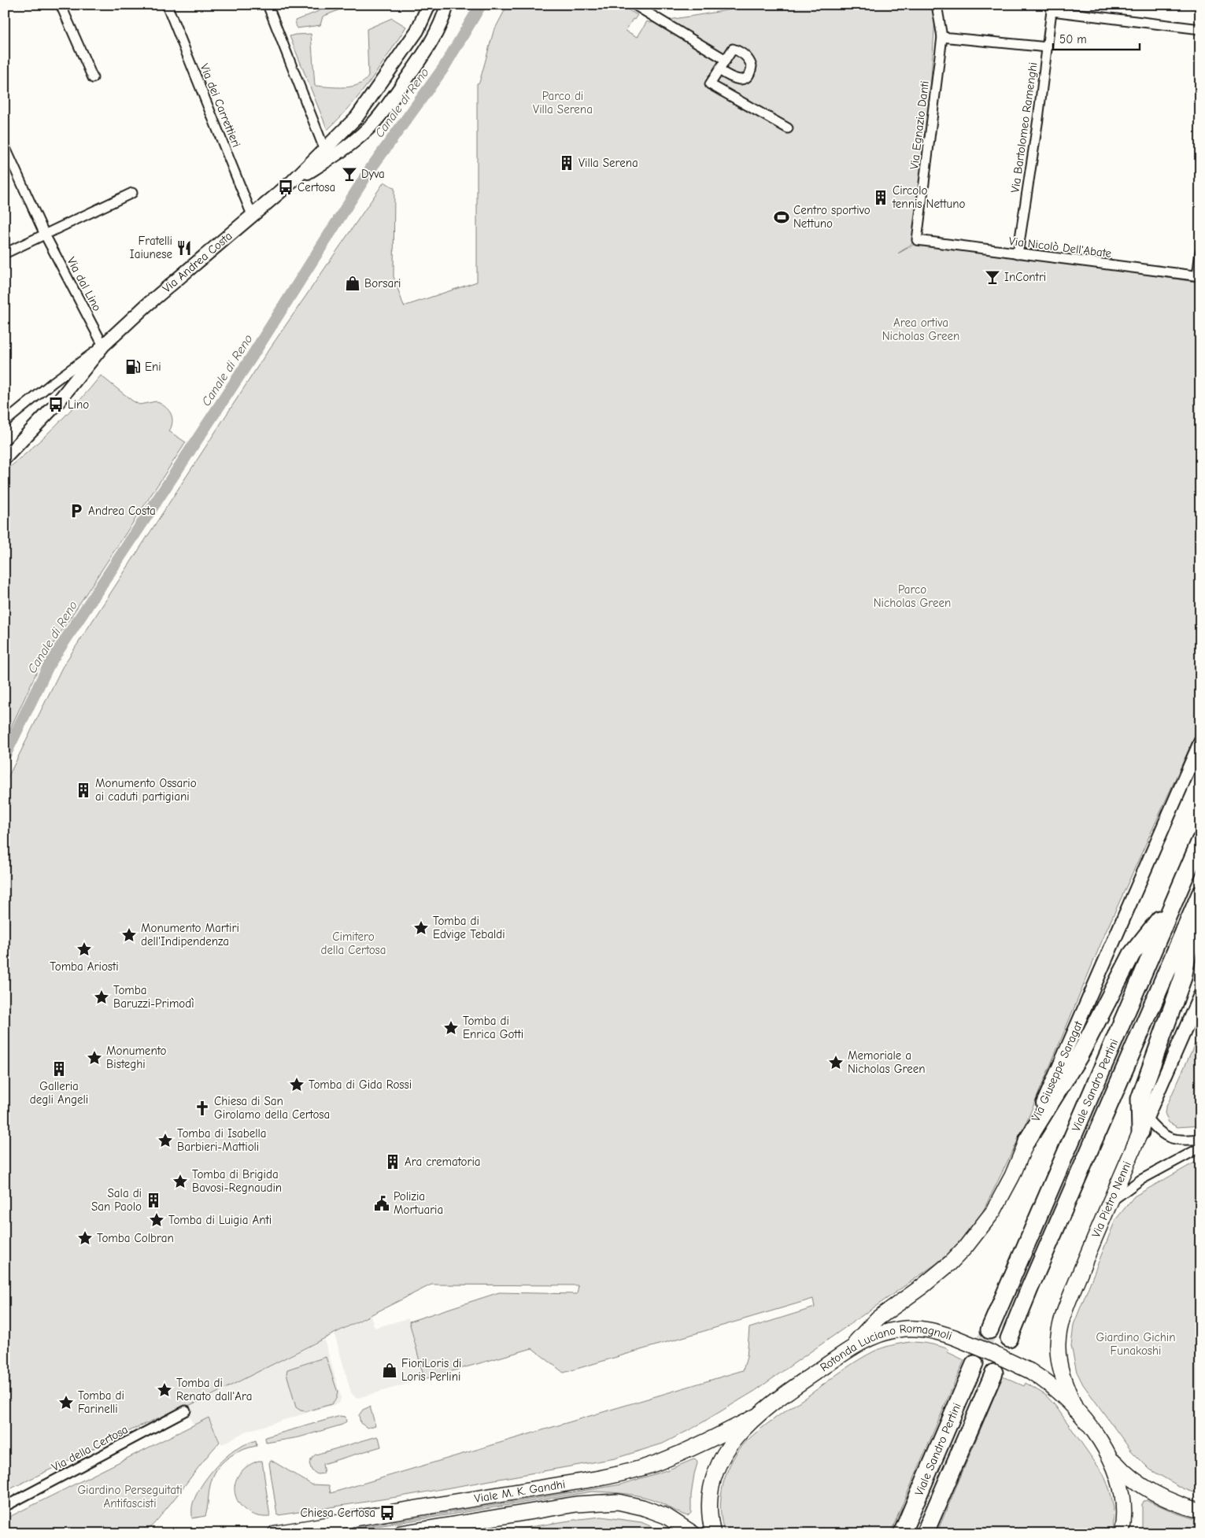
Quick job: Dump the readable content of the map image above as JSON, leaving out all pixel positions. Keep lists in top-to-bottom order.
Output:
{
  "streets": {
    "highway": ["Viale Sandro Pertini"],
    "main road": [
      "Via Andrea Costa",
      "Via Giuseppe Saragat",
      "Via Pietro Nenni",
      "Rotonda Luciano Romagnoli",
      "Viale M. K. Gandhi"
    ],
    "street": [
      "Via dei Carrettieri",
      "Via Egnazio Danti",
      "Via Bartolomeo Ramenghi",
      "Via Nicolò Dell'Abate",
      "Via dal Lino",
      "Via della Certosa"
    ]
  },
  "crossings": [
    ["Via dei Carrettieri", "Via Andrea Costa"],
    ["Via Egnazio Danti", "Via Nicolò Dell'Abate"],
    ["Via Bartolomeo Ramenghi", "Via Nicolò Dell'Abate"],
    ["Via Andrea Costa", "Via dal Lino"],
    ["Via Giuseppe Saragat", "Rotonda Luciano Romagnoli"],
    ["Via Pietro Nenni", "Rotonda Luciano Romagnoli"],
    ["Rotonda Luciano Romagnoli", "Viale M. K. Gandhi"]
  ],
  "water": ["Canale di Reno"],
  "parks": [
    "Parco di Villa Serena",
    "Area ortiva Nicholas Green",
    "Parco Nicholas Green",
    "Cimitero della Certosa",
    "Giardino Gichin Funakoshi",
    "Giardino Perseguitati Antifascisti"
  ],
  "places": {
    "building": [
      "Villa Serena",
      "Circolo tennis Nettuno",
      "Monumento Ossario ai caduti partigiani",
      "Galleria degli Angeli",
      "Ara crematoria",
      "Sala di San Paolo"
    ],
    "bar": ["Dyva", "InContri"],
    "bus stop": ["Certosa", "Lino", "Chiesa Certosa"],
    "sports": ["Centro sportivo Nettuno"],
    "restaurant": ["Fratelli Iaiunese"],
    "shop": ["Borsari", "FioriLoris di Loris Perlini"],
    "fuel station": ["Eni"],
    "parking": ["Andrea Costa"],
    "place": [
      "Tomba di Edvige Tebaldi",
      "Monumento Martiri dell'Indipendenza",
      "Tomba Ariosti",
      "Tomba Baruzzi-Primodì",
      "Tomba di Enrica Gotti",
      "Monumento Bisteghi",
      "Memoriale a Nicholas Green",
      "Tomba di Gida Rossi",
      "Tomba di Isabella Barbieri-Mattioli",
      "Tomba di Brigida Bavosi-Regnaudin",
      "Tomba di Luigia Anti",
      "Tomba Colbran",
      "Tomba di Renato dall'Ara",
      "Tomba di Farinelli"
    ],
    "church": ["Chiesa di San Girolamo della Certosa"],
    "public building": ["Polizia Mortuaria"]
  },
  "scale_bar": "50 m"
}
